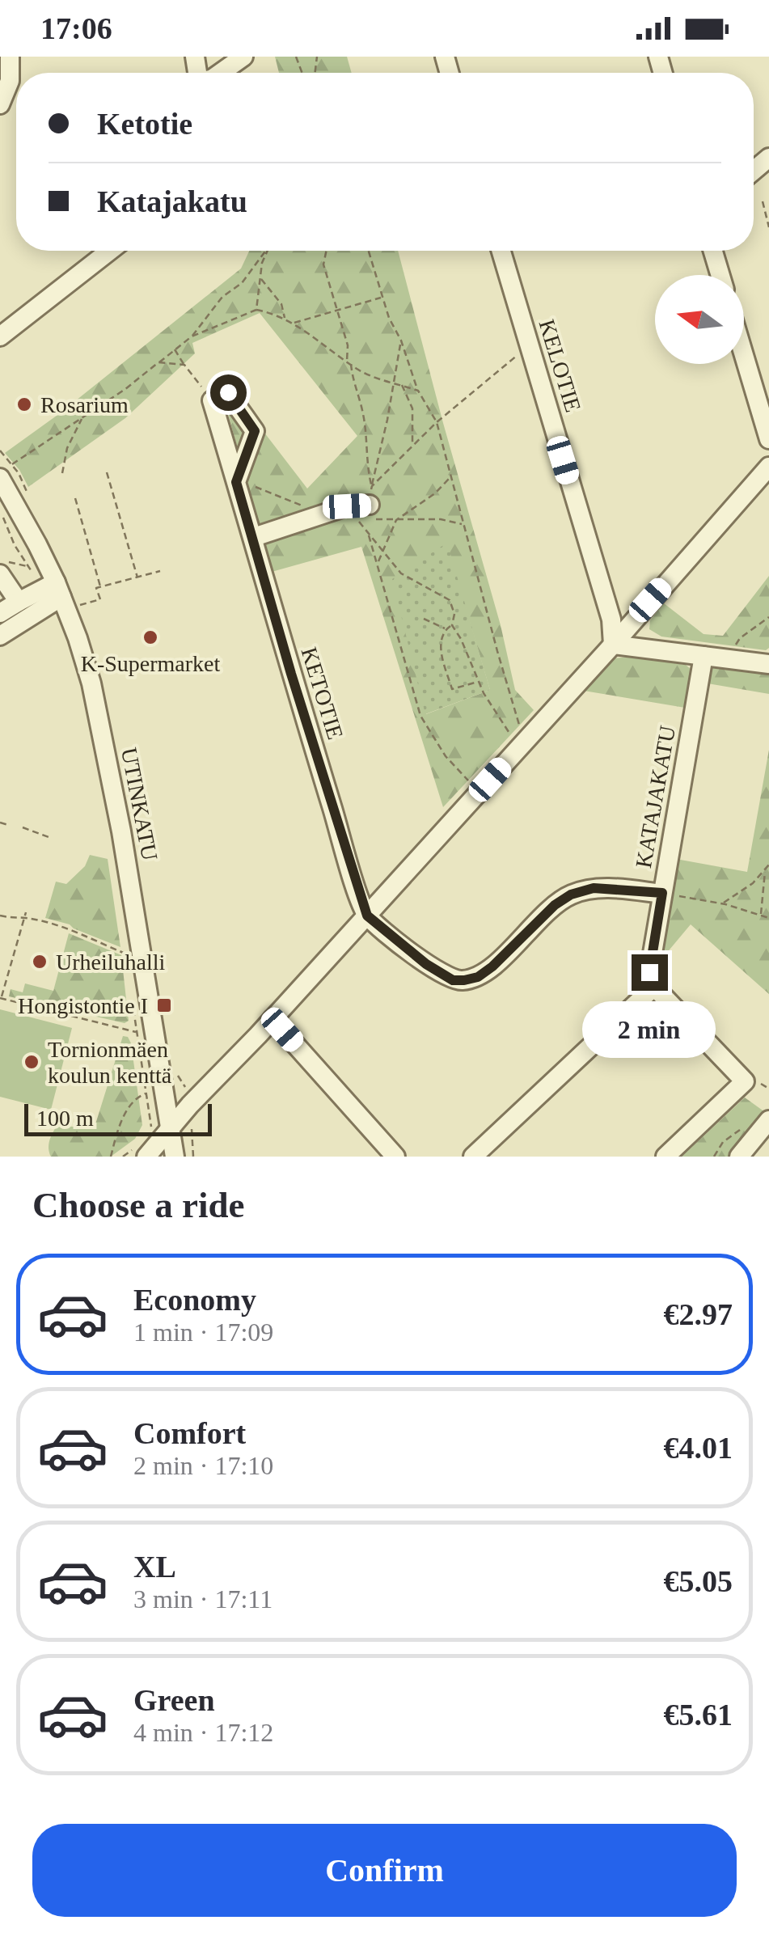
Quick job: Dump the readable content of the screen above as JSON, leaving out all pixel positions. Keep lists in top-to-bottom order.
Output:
{
  "streets": {
    "street": [
      "KELOTIE",
      "KETOTIE",
      "KATAJAKATU",
      "UTINKATU"
    ]
  },
  "places": {
    "other": [
      "Rosarium",
      "K-Supermarket",
      "Urheiluhalli",
      "Tornionmäen koulun kenttä"
    ],
    "transit": ["Hongistontie I"]
  },
  "scale_bar": "100 m",
  "north": "left",
  "page": {
    "status": "17:06",
    "banner": ["Ketotie", "Katajakatu"],
    "bubble": "2 min",
    "scale": "100 m",
    "heading": "Choose a ride",
    "list": [
      {
        "name": "Economy",
        "note": "1 min · 17:09",
        "value": "€2.97"
      },
      {
        "name": "Comfort",
        "note": "2 min · 17:10",
        "value": "€4.01"
      },
      {
        "name": "XL",
        "note": "3 min · 17:11",
        "value": "€5.05"
      },
      {
        "name": "Green",
        "note": "4 min · 17:12",
        "value": "€5.61"
      }
    ],
    "buttons": "Confirm"
  }
}
